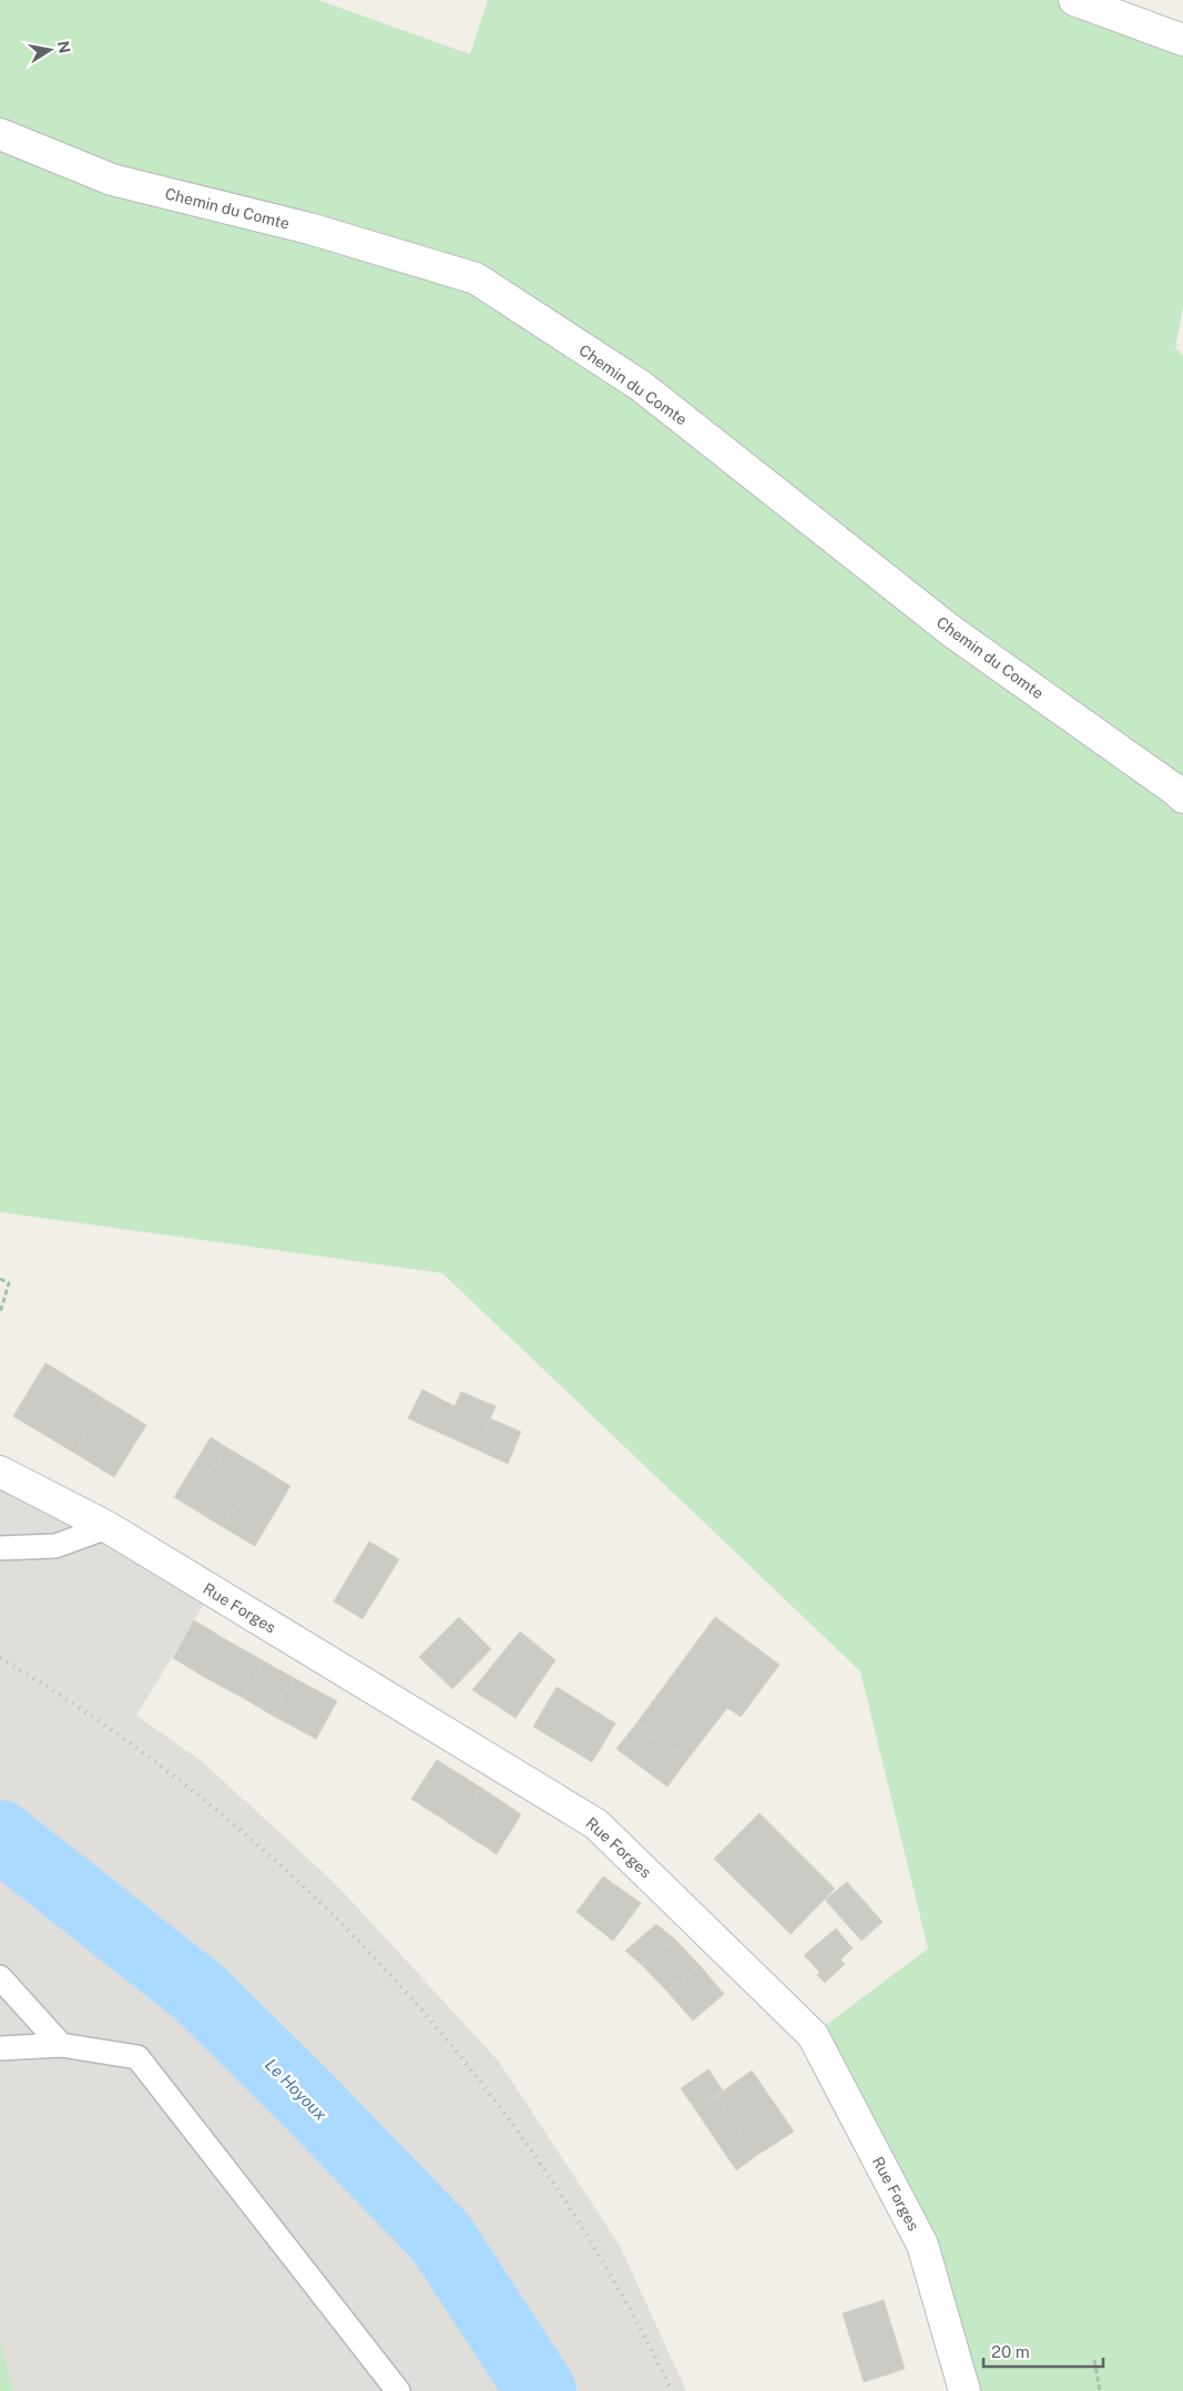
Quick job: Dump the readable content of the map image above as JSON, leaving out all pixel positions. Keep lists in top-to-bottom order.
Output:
{
  "streets": {
    "street": ["Chemin du Comte", "Rue Forges"]
  },
  "water": ["Le Hoyoux"],
  "scale_bar": "20 m",
  "north": "right"
}
